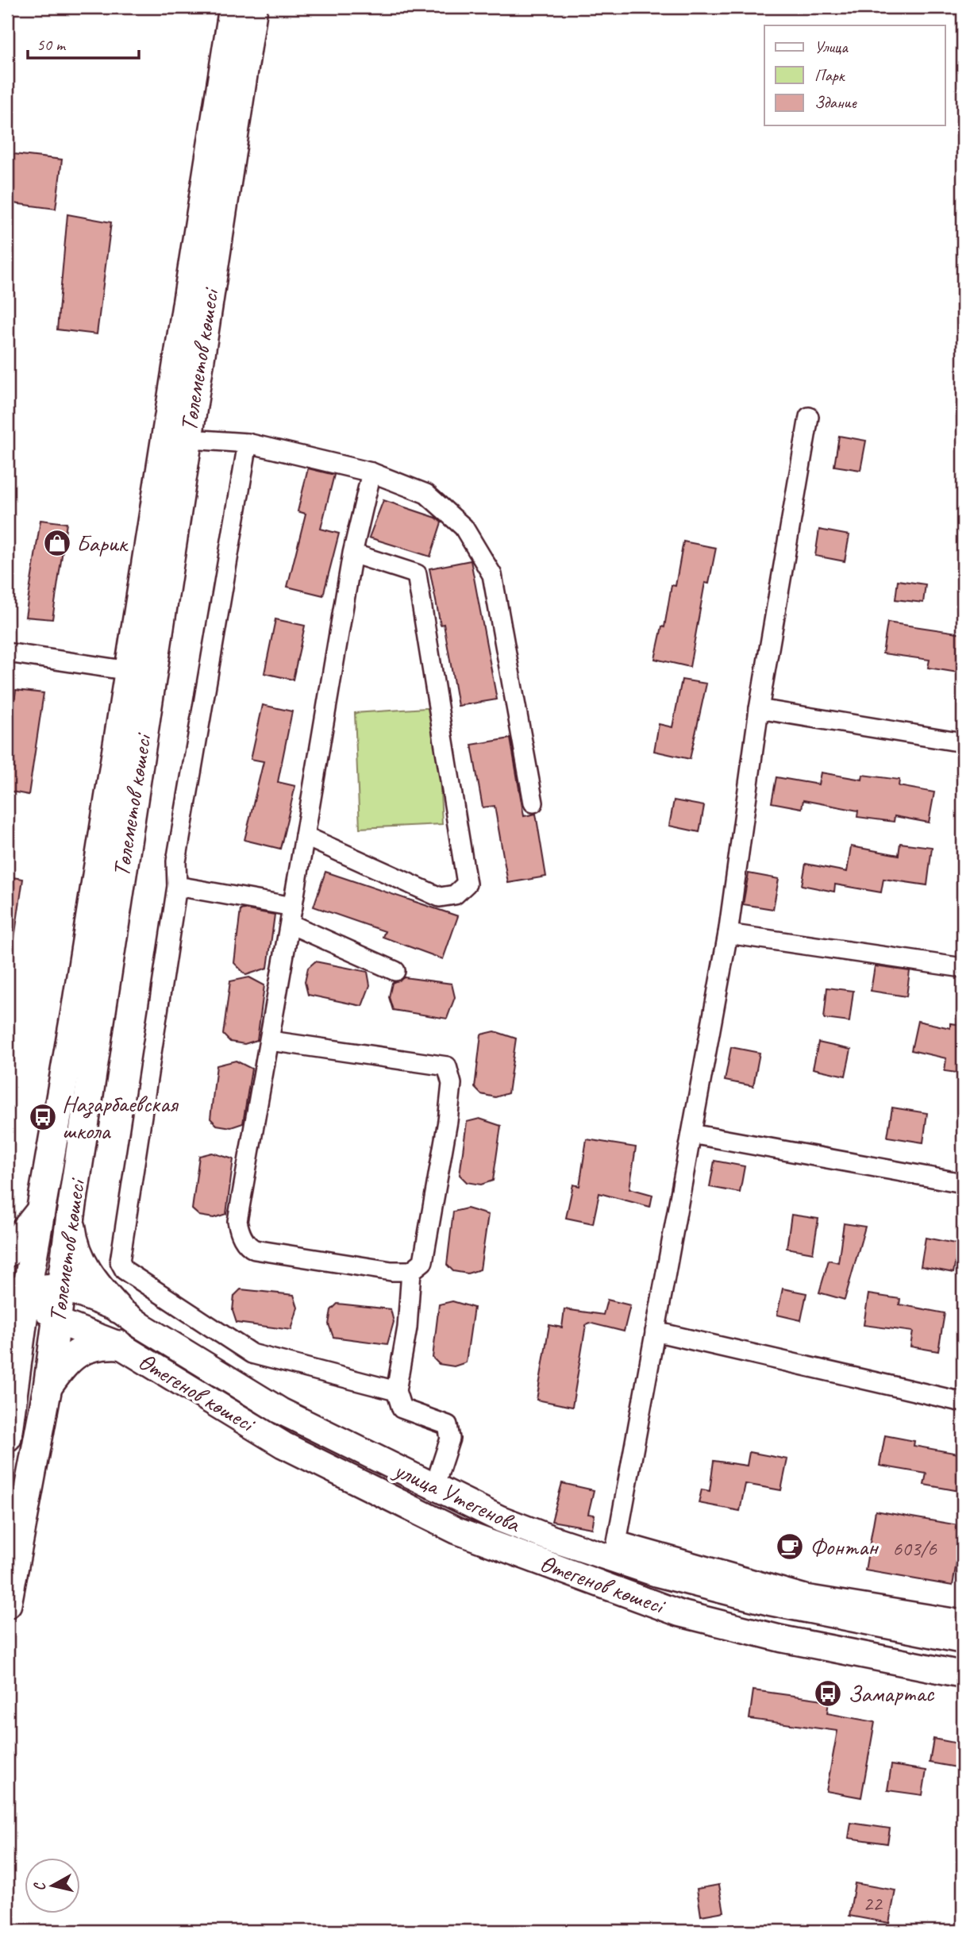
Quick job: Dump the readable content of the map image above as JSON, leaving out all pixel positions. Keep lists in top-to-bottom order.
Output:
{
  "streets": {
    "main road": ["Төлеметов көшесі", "Өтегенов көшесі", "улица Утегенова"]
  },
  "crossings": [
    ["Төлеметов көшесі", "Өтегенов көшесі"],
    ["Төлеметов көшесі", "улица Утегенова"]
  ],
  "places": {
    "shop": ["Барик"],
    "bus stop": ["Назарбаевская школа", "Замартас"],
    "cafe": ["Фонтан"]
  },
  "house_numbers": ["603/6", "22"],
  "legend": ["Улица", "Парк", "Здание"],
  "scale_bar": "50 m",
  "north": "left"
}
